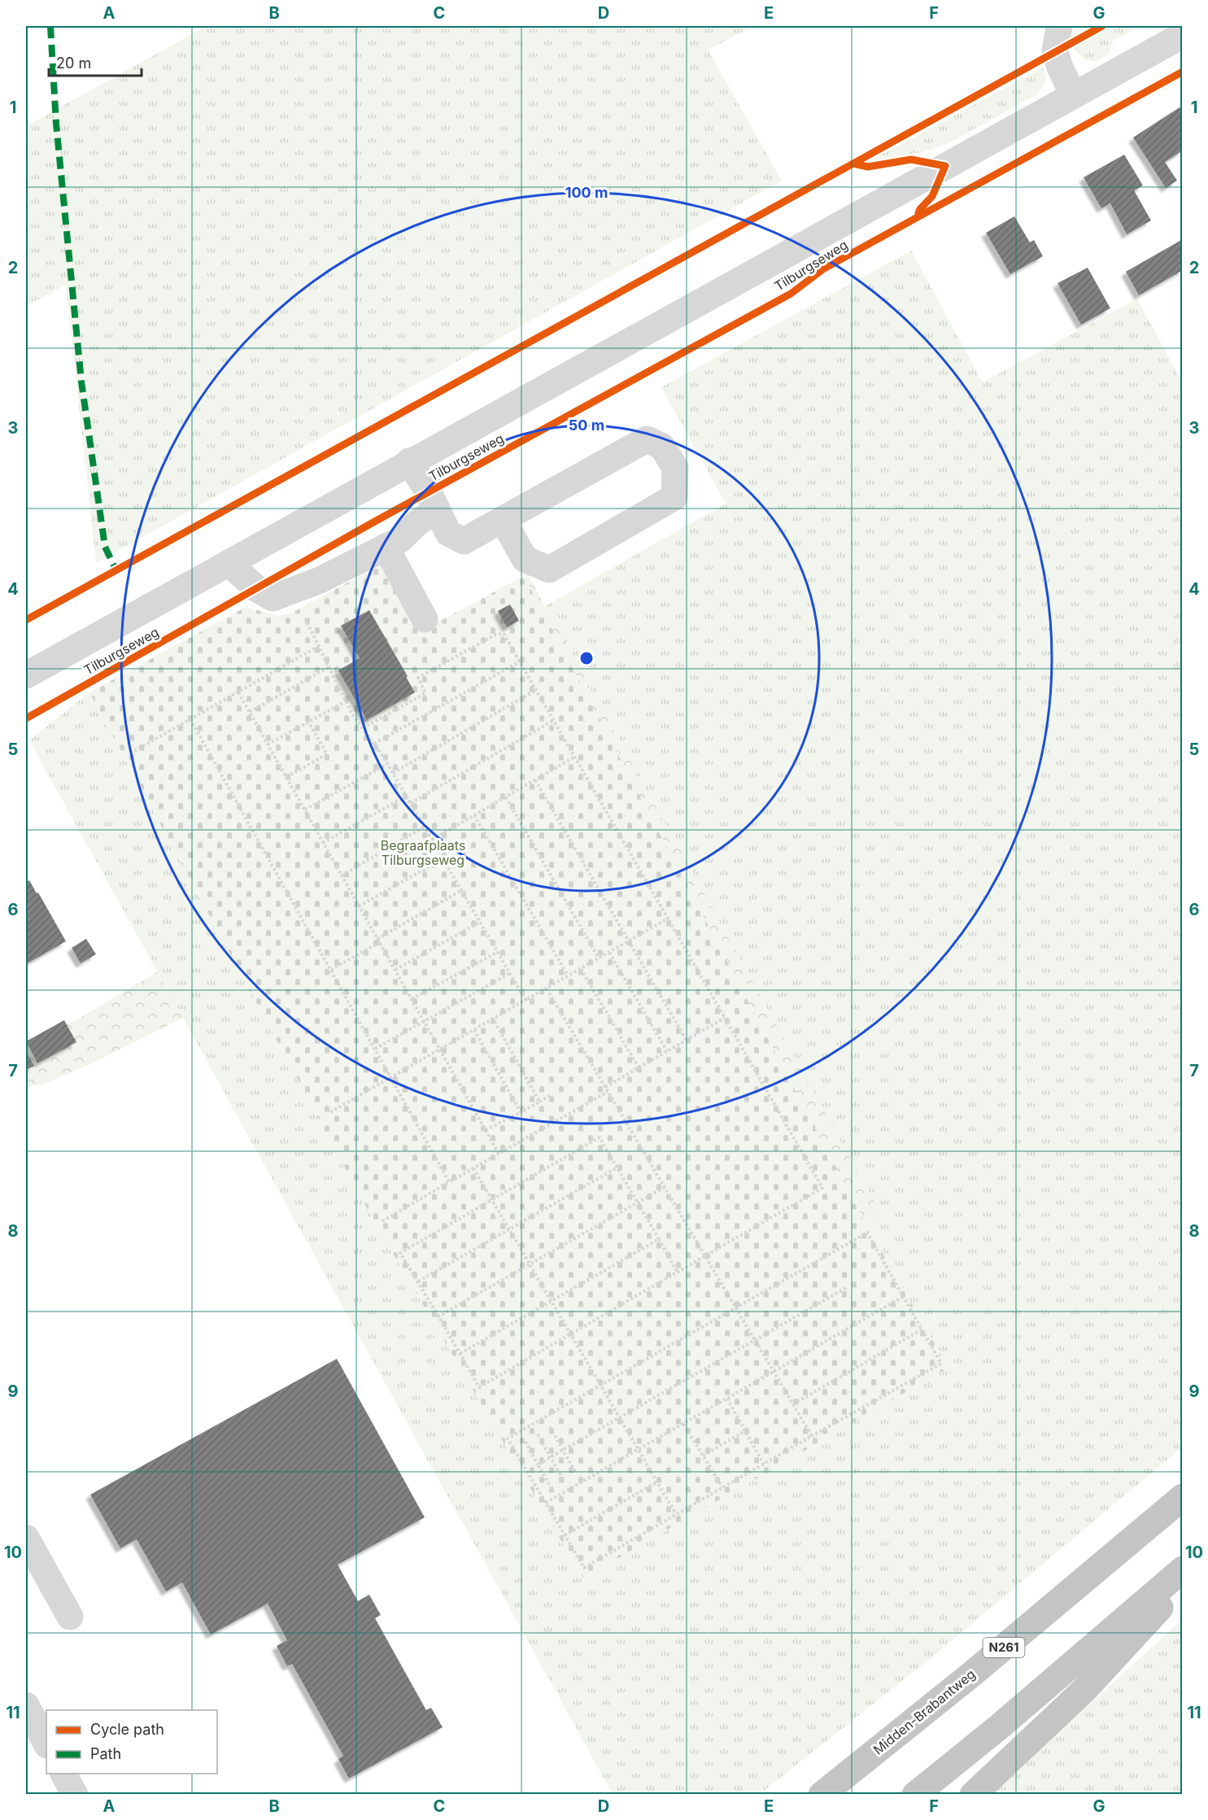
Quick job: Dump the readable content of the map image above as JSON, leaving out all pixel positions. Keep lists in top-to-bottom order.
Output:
{
  "streets": {
    "highway": ["N261", "Midden-Brabantweg"],
    "street": ["Tilburgseweg"]
  },
  "parks": ["Begraafplaats Tilburgseweg"],
  "legend": ["Cycle path", "Path"],
  "scale_bar": "20 m",
  "grid": {
    "columns": [
      "A",
      "B",
      "C",
      "D",
      "E",
      "F",
      "G"
    ],
    "rows": [
      "1",
      "2",
      "3",
      "4",
      "5",
      "6",
      "7",
      "8",
      "9",
      "10",
      "11"
    ]
  },
  "rings": ["100 m", "50 m"]
}
